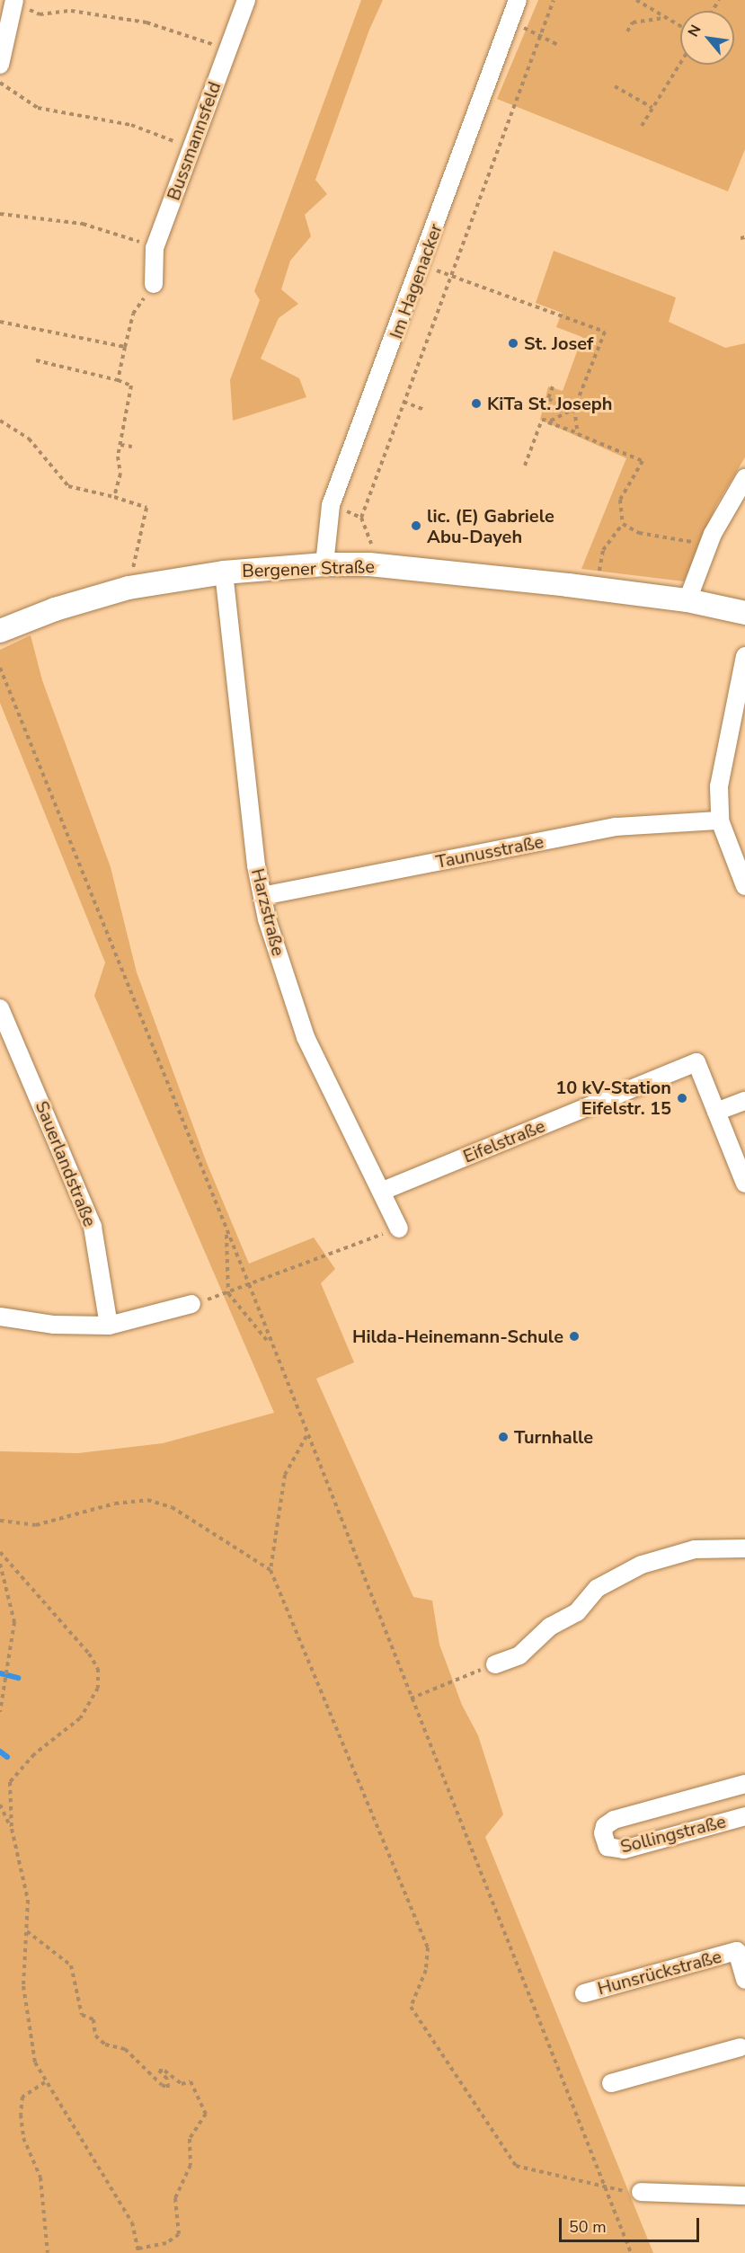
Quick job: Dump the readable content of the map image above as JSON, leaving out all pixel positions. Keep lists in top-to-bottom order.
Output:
{
  "streets": {
    "street": [
      "Bussmannsfeld",
      "Im Hagenacker",
      "Bergener Straße",
      "Taunusstraße",
      "Harzstraße",
      "Eifelstraße",
      "Sauerlandstraße",
      "Sollingstraße",
      "Hunsrückstraße"
    ]
  },
  "crossings": [
    ["Im Hagenacker", "Bergener Straße"],
    ["Bergener Straße", "Harzstraße"],
    ["Taunusstraße", "Harzstraße"],
    ["Harzstraße", "Eifelstraße"]
  ],
  "places": [
    "St. Josef",
    "KiTa St. Joseph",
    "lic. (E) Gabriele Abu-Dayeh",
    "10 kV-Station Eifelstr. 15",
    "Hilda-Heinemann-Schule",
    "Turnhalle"
  ],
  "scale_bar": "50 m",
  "north": "top left"
}
